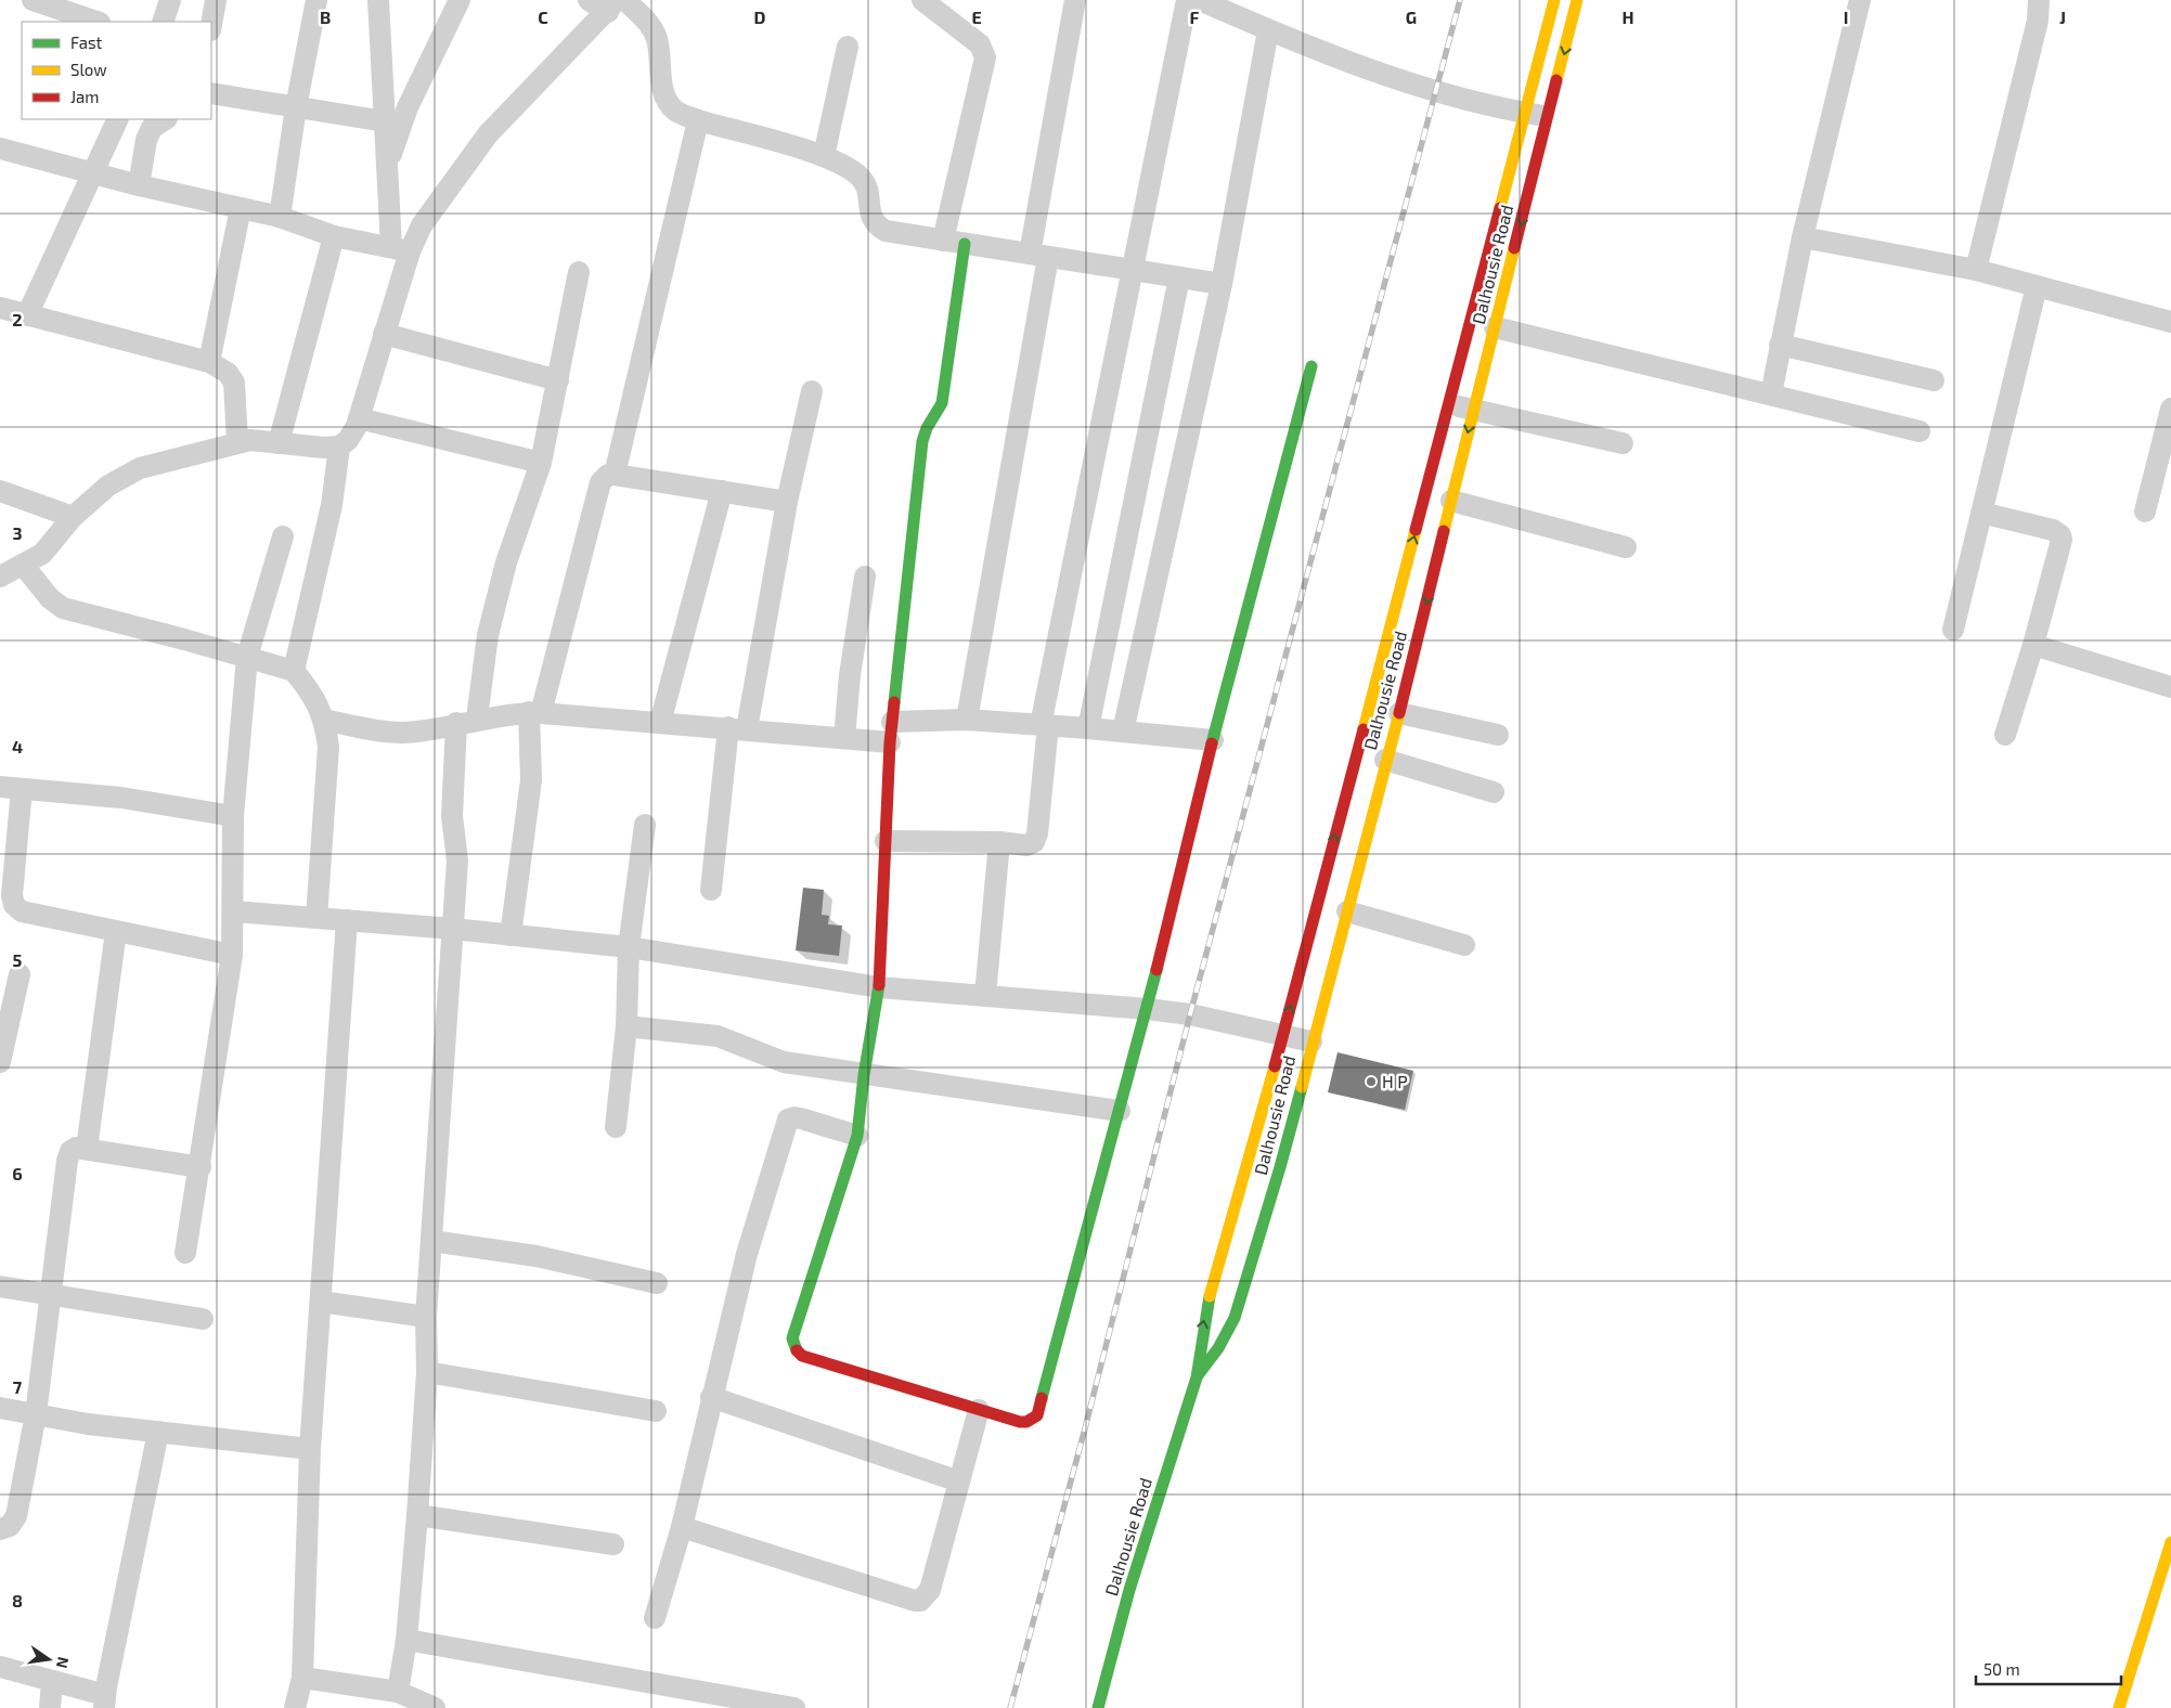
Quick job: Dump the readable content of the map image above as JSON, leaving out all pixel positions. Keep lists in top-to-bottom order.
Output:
{
  "streets": {
    "street": ["Dalhousie Road"]
  },
  "places": ["H P"],
  "legend": ["Fast", "Slow", "Jam"],
  "scale_bar": "50 m",
  "north": "right",
  "grid": {
    "columns": [
      "B",
      "C",
      "D",
      "E",
      "F",
      "G",
      "H",
      "I",
      "J"
    ],
    "rows": [
      "2",
      "3",
      "4",
      "5",
      "6",
      "7",
      "8"
    ]
  }
}
